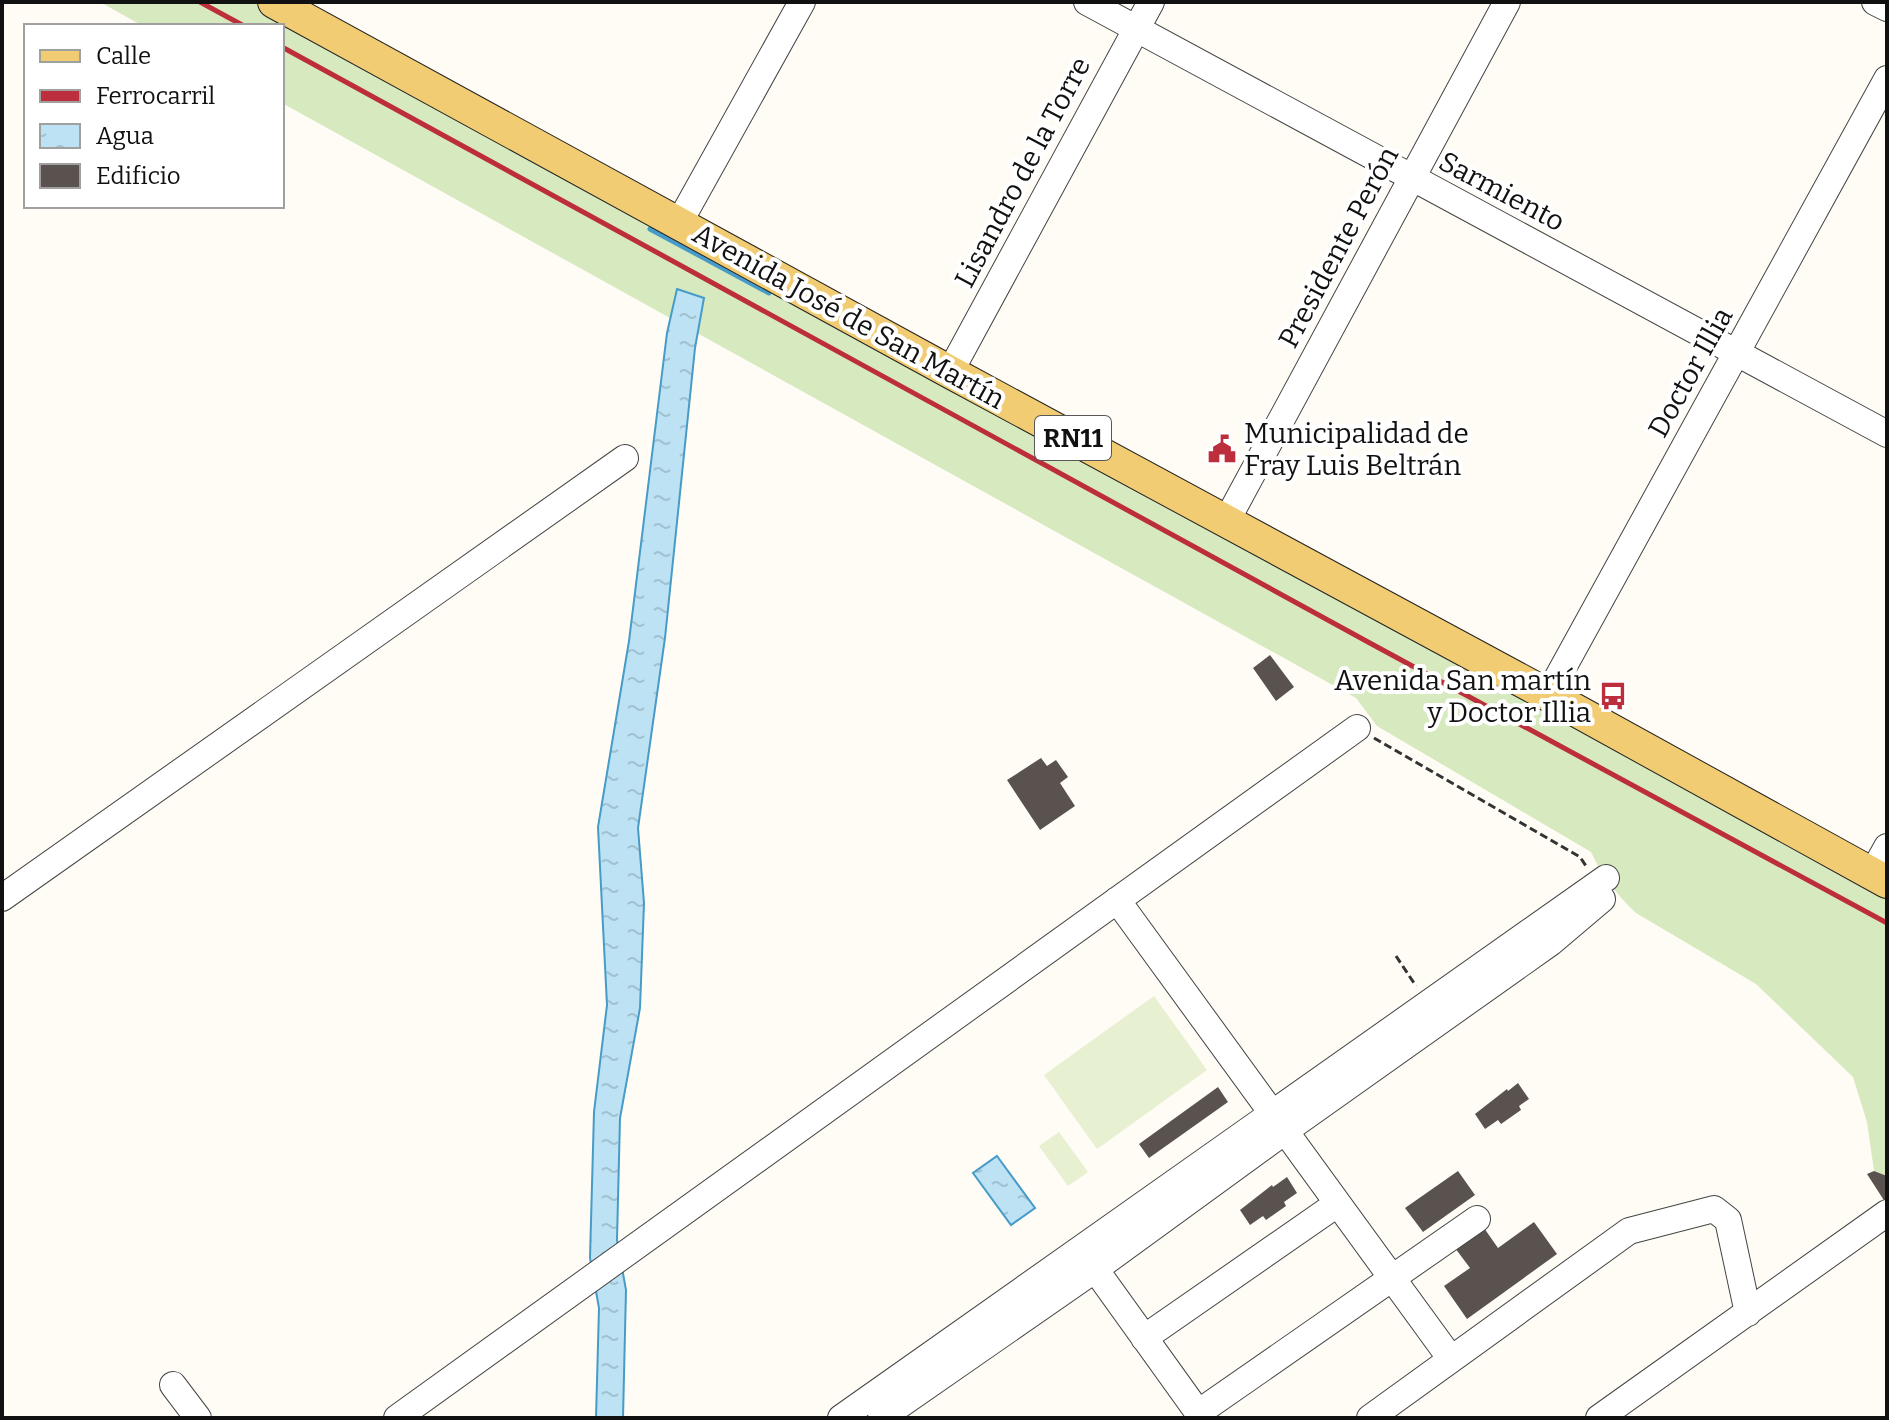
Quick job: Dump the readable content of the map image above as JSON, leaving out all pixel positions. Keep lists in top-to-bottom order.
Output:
{
  "streets": {
    "main road": ["Avenida José de San Martín", "RN11"],
    "street": [
      "Lisandro de la Torre",
      "Sarmiento",
      "Presidente Perón",
      "Doctor Illia"
    ]
  },
  "crossings": [
    ["Lisandro de la Torre", "Sarmiento"],
    ["Lisandro de la Torre", "Avenida José de San Martín"],
    ["Sarmiento", "Presidente Perón"],
    ["Sarmiento", "Doctor Illia"],
    ["Presidente Perón", "Avenida José de San Martín"],
    ["Avenida José de San Martín", "Doctor Illia"]
  ],
  "places": {
    "public building": ["Municipalidad de Fray Luis Beltrán"],
    "bus stop": ["Avenida San martín y Doctor Illia"]
  },
  "legend": [
    "Calle",
    "Ferrocarril",
    "Agua",
    "Edificio"
  ]
}
